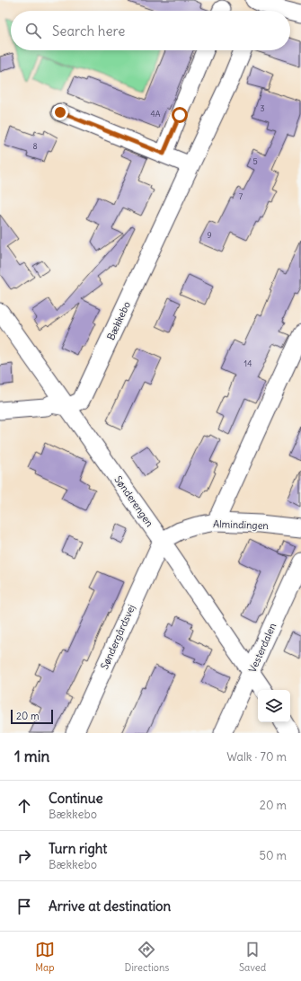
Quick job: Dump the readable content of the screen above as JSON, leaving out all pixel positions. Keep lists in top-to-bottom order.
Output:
{
  "streets": {
    "street": [
      "Bækkebo",
      "Sønderengen",
      "Almindingen",
      "Søndergårdsvej",
      "Vesterdalen"
    ]
  },
  "crossings": [
    ["Bækkebo", "Sønderengen"],
    ["Sønderengen", "Almindingen"],
    ["Sønderengen", "Søndergårdsvej"],
    ["Sønderengen", "Vesterdalen"],
    ["Almindingen", "Søndergårdsvej"]
  ],
  "house_numbers": [
    "3",
    "4A",
    "8",
    "5",
    "7",
    "9",
    "14"
  ],
  "scale_bar": "20 m",
  "page": {
    "search": "Search here",
    "scale": "20 m",
    "heading": ["1 min", "Walk · 70 m"],
    "list": [
      ["Continue", "Bækkebo", "20 m"],
      ["Turn right", "Bækkebo", "50 m"],
      "Arrive at destination"
    ],
    "nav": ["Map", "Directions", "Saved"]
  }
}
